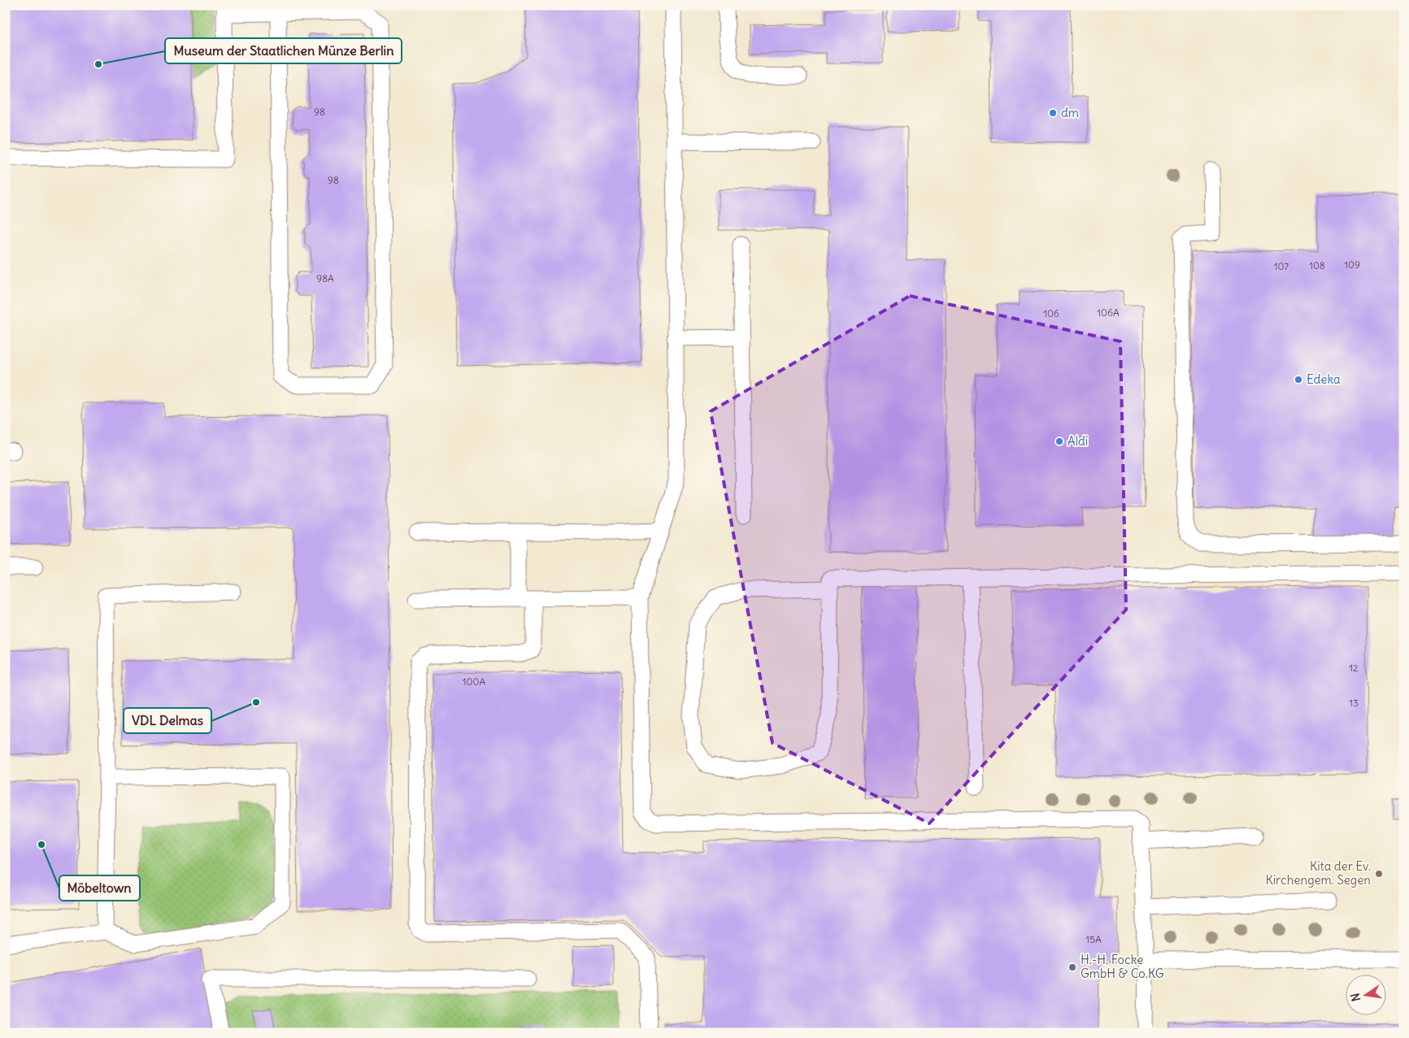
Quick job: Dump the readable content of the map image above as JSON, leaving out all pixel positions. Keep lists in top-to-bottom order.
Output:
{
  "places": [
    "Museum der Staatlichen Münze Berlin",
    "dm",
    "Edeka",
    "Aldi",
    "VDL Delmas",
    "Möbeltown",
    "Kita der Ev. Kirchengem. Segen",
    "H.-H. Focke GmbH & Co.KG"
  ],
  "house_numbers": [
    "98",
    "98",
    "109",
    "108",
    "107",
    "98A",
    "106A",
    "106",
    "12",
    "100A",
    "13",
    "15A"
  ],
  "north": "left"
}
